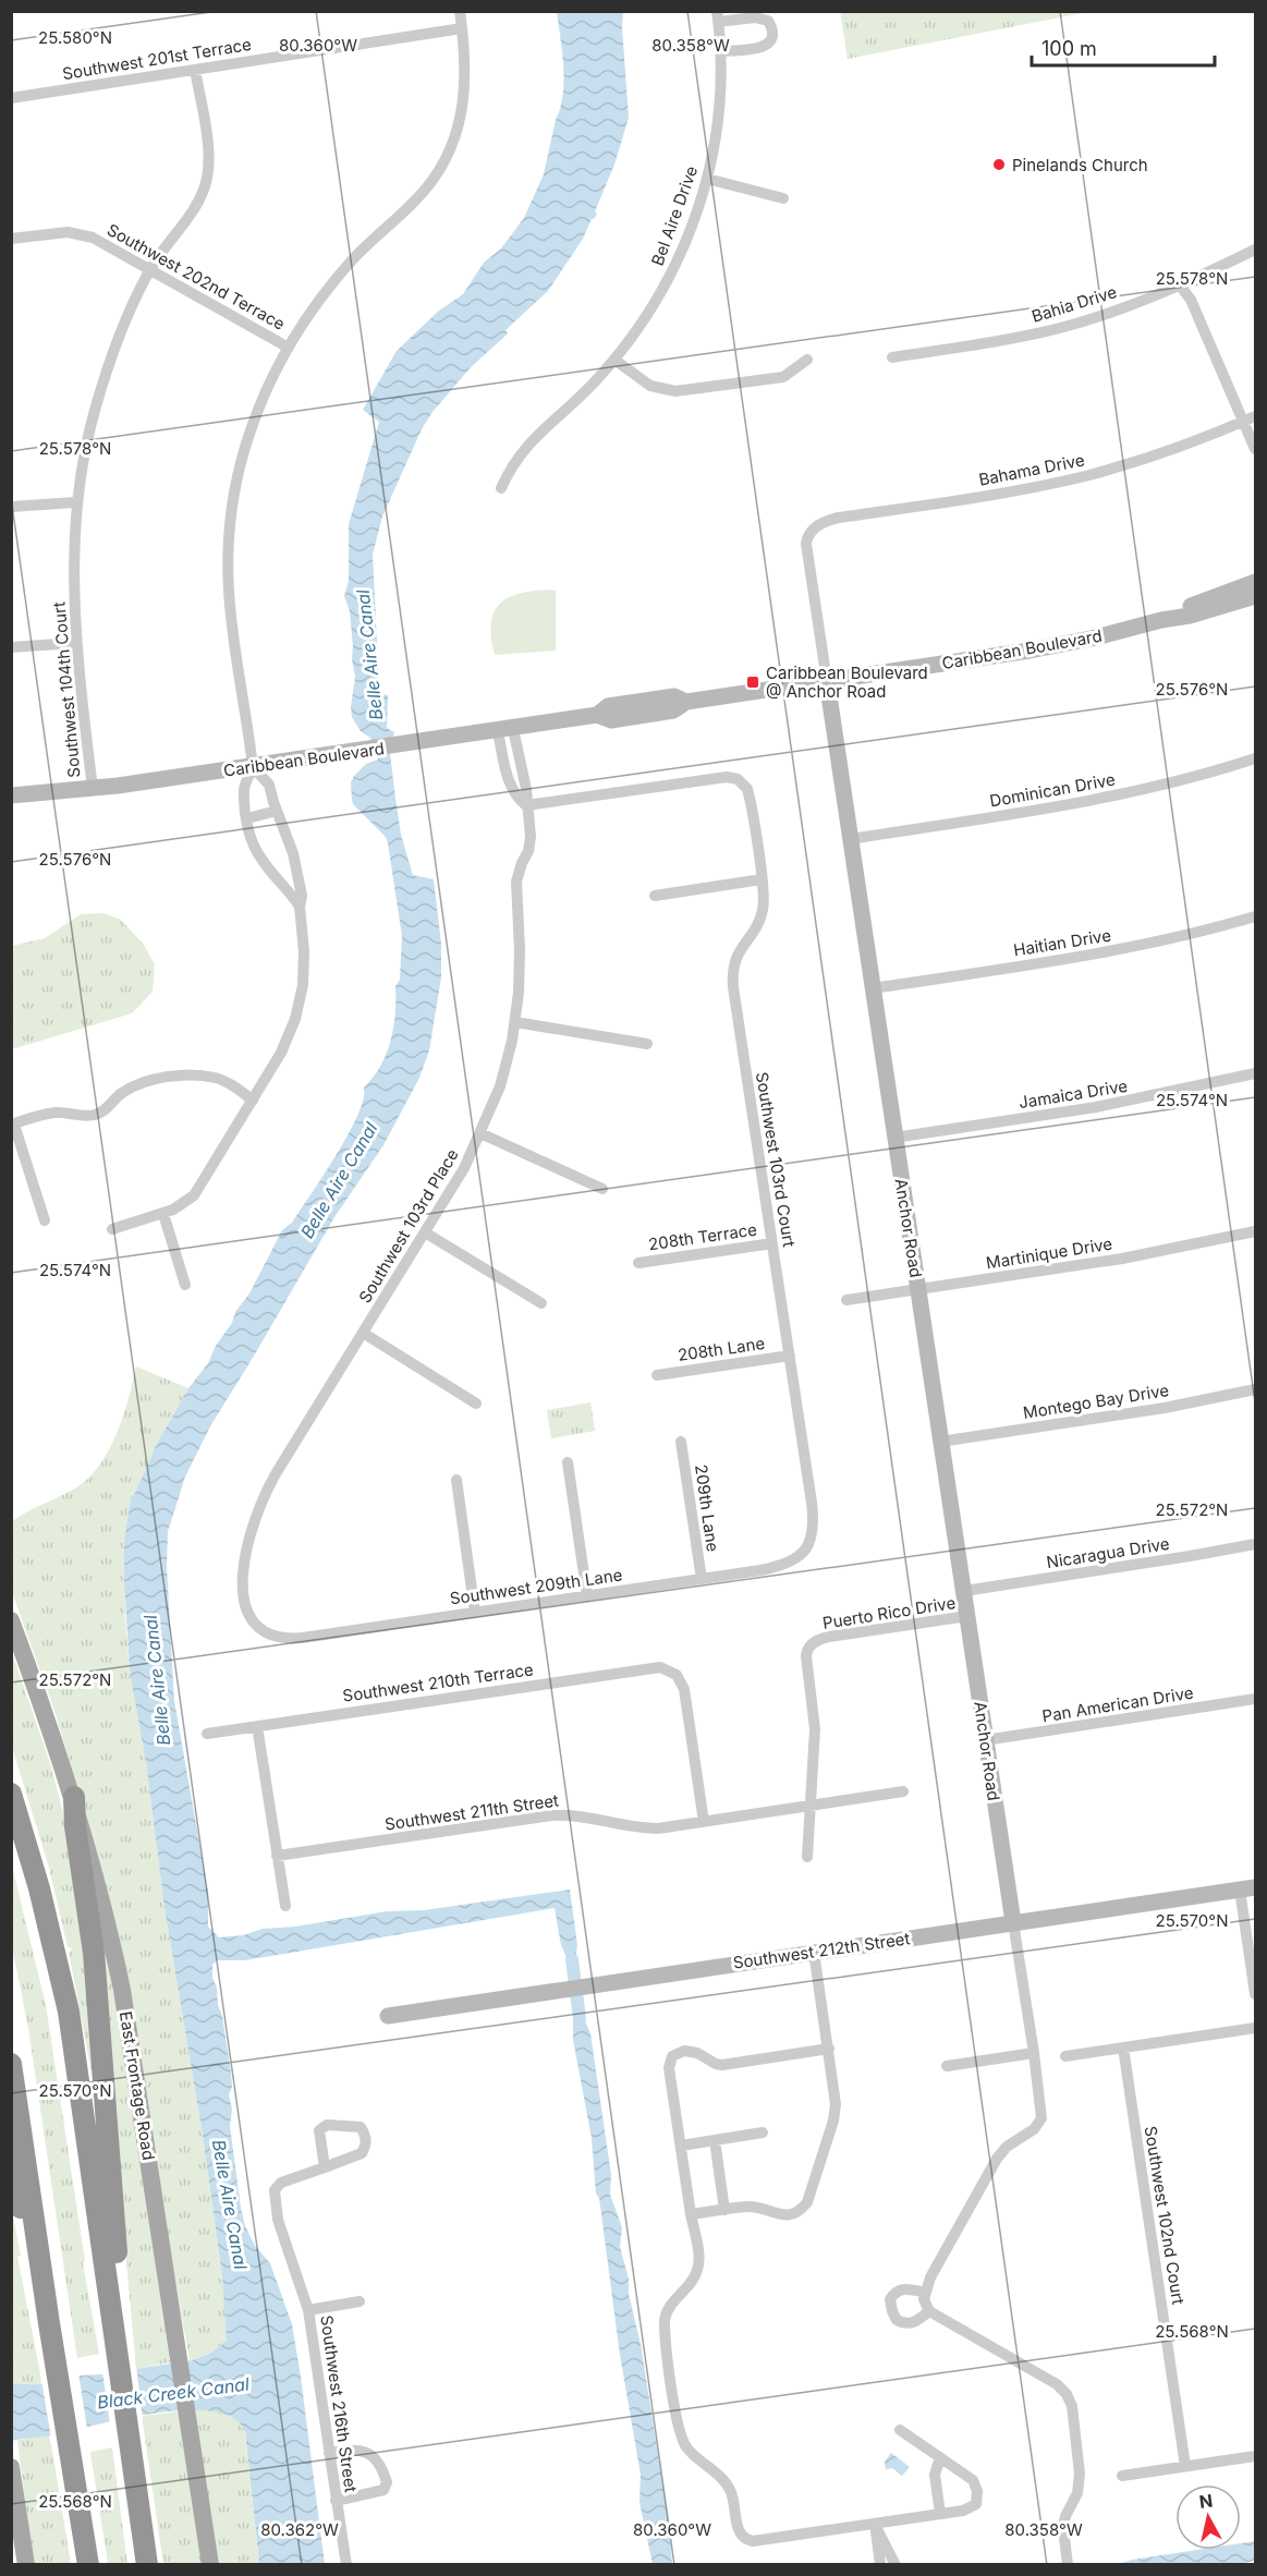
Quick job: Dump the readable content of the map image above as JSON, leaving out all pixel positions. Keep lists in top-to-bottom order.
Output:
{
  "streets": {
    "main road": ["East Frontage Road"],
    "street": [
      "Southwest 201st Terrace",
      "Bel Aire Drive",
      "Southwest 202nd Terrace",
      "Bahia Drive",
      "Bahama Drive",
      "Caribbean Boulevard",
      "Southwest 104th Court",
      "Dominican Drive",
      "Haitian Drive",
      "Jamaica Drive",
      "Southwest 103rd Court",
      "Southwest 103rd Place",
      "Anchor Road",
      "208th Terrace",
      "Martinique Drive",
      "208th Lane",
      "Montego Bay Drive",
      "209th Lane",
      "Nicaragua Drive",
      "Southwest 209th Lane",
      "Puerto Rico Drive",
      "Southwest 210th Terrace",
      "Pan American Drive",
      "Southwest 211th Street",
      "Southwest 212th Street",
      "Southwest 102nd Court",
      "Southwest 216th Street"
    ]
  },
  "crossings": [
    ["Southwest 201st Terrace", "Southwest 104th Court"],
    ["Southwest 202nd Terrace", "Southwest 104th Court"],
    ["Bahama Drive", "Anchor Road"],
    ["Caribbean Boulevard", "Southwest 104th Court"],
    ["Caribbean Boulevard", "Southwest 103rd Place"],
    ["Caribbean Boulevard", "Anchor Road"],
    ["Dominican Drive", "Anchor Road"],
    ["Haitian Drive", "Anchor Road"],
    ["Jamaica Drive", "Anchor Road"],
    ["Southwest 103rd Court", "Southwest 103rd Place"],
    ["Southwest 103rd Court", "208th Terrace"],
    ["Southwest 103rd Court", "208th Lane"],
    ["Southwest 103rd Court", "Southwest 209th Lane"],
    ["Southwest 103rd Place", "Southwest 209th Lane"],
    ["Anchor Road", "Martinique Drive"],
    ["Anchor Road", "Montego Bay Drive"],
    ["Anchor Road", "Nicaragua Drive"],
    ["Anchor Road", "Puerto Rico Drive"],
    ["Anchor Road", "Pan American Drive"],
    ["Anchor Road", "Southwest 212th Street"],
    ["209th Lane", "Southwest 209th Lane"],
    ["Puerto Rico Drive", "Southwest 211th Street"],
    ["Southwest 210th Terrace", "Southwest 211th Street"]
  ],
  "water": ["Belle Aire Canal", "Black Creek Canal"],
  "places": {
    "other": ["Pinelands Church"],
    "transit": ["Caribbean Boulevard @ Anchor Road"]
  },
  "scale_bar": "100 m",
  "north": "top",
  "coordinates": [
    "25.580°N",
    "80.360°W",
    "80.358°W",
    "25.578°N",
    "25.576°N",
    "25.574°N",
    "25.572°N",
    "25.570°N",
    "25.568°N",
    "80.362°W"
  ]
}
